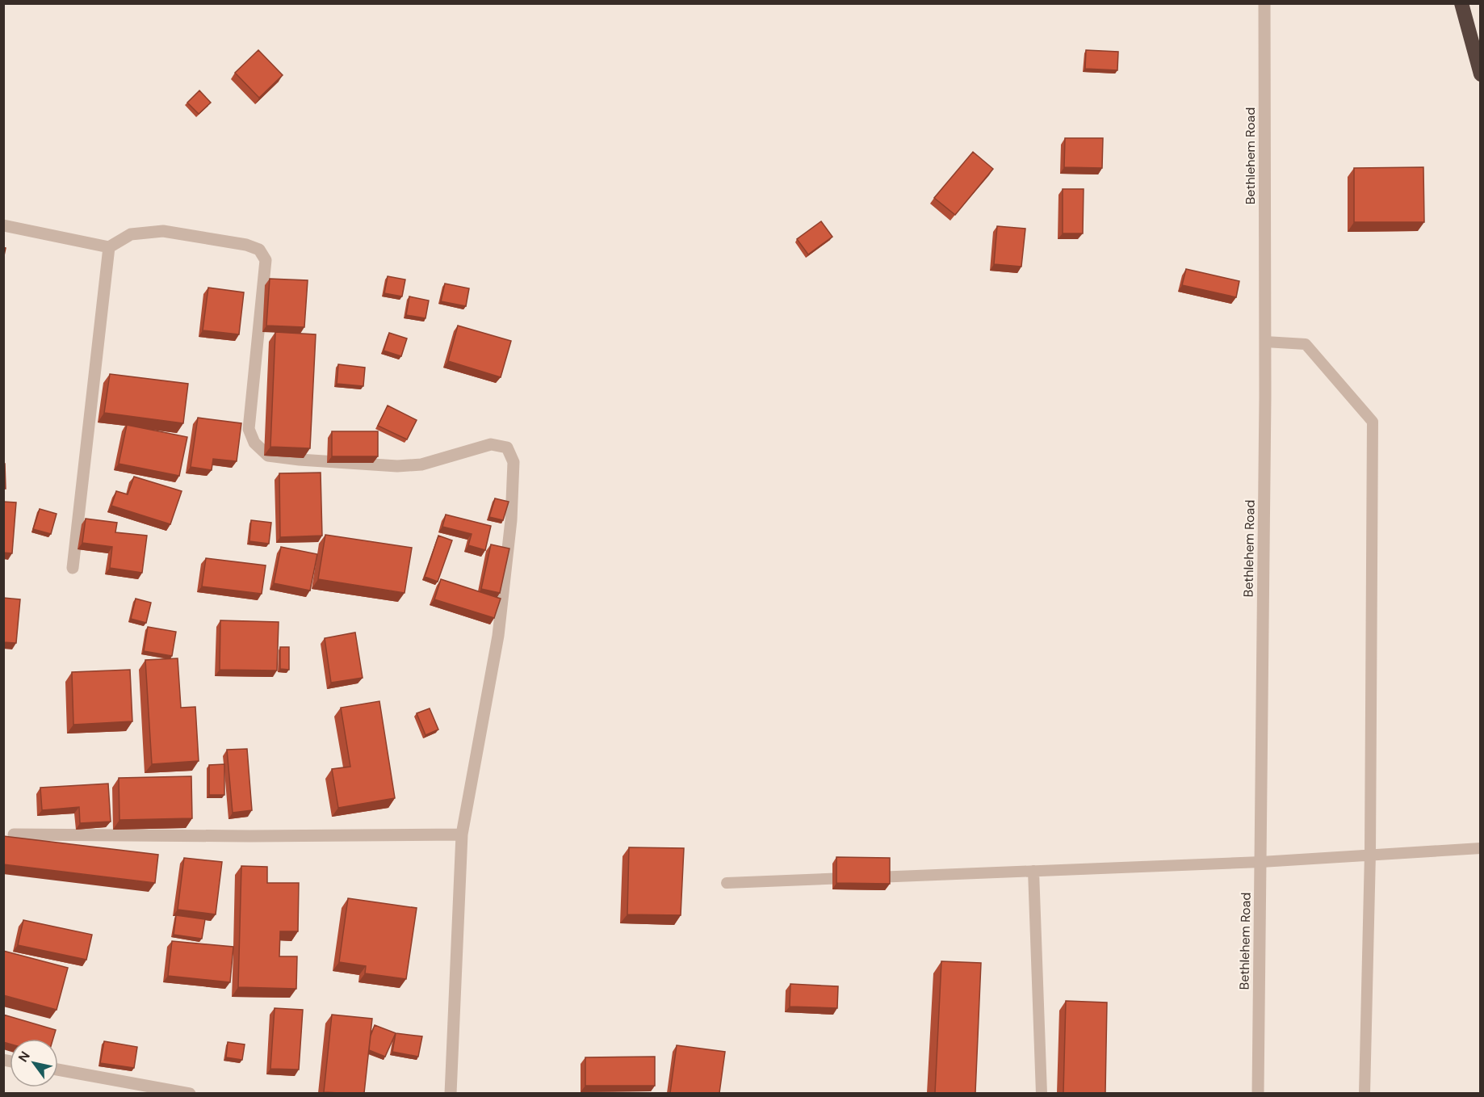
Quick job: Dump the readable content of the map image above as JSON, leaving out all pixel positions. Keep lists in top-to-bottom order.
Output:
{
  "streets": {
    "street": ["Bethlehem Road"]
  },
  "north": "top left"
}
